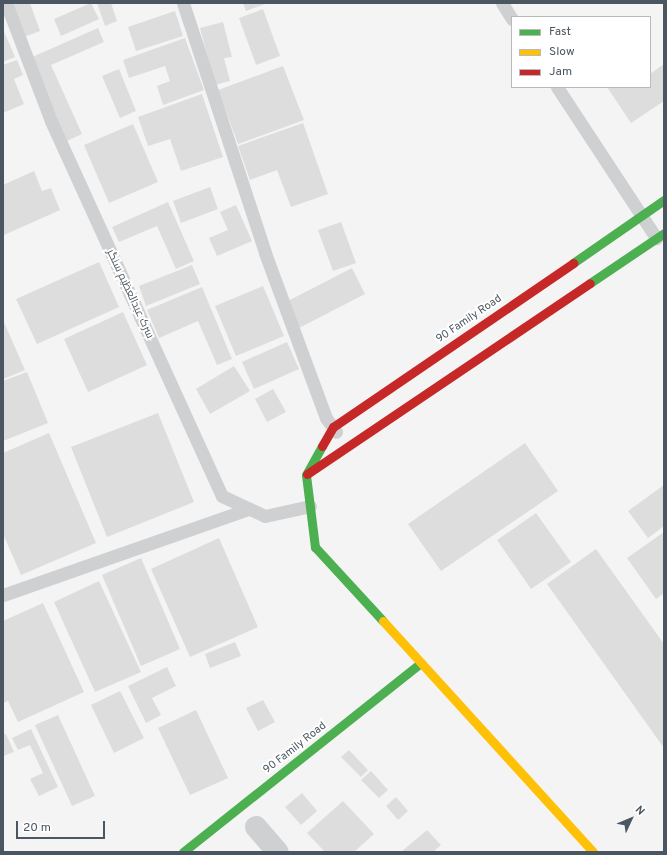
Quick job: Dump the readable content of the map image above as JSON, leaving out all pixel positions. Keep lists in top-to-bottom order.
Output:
{
  "streets": {
    "street": ["90 Family Road"],
    "lane": ["سرک عبدالعظیم سنگر"]
  },
  "legend": ["Fast", "Slow", "Jam"],
  "scale_bar": "20 m",
  "north": "top right"
}
